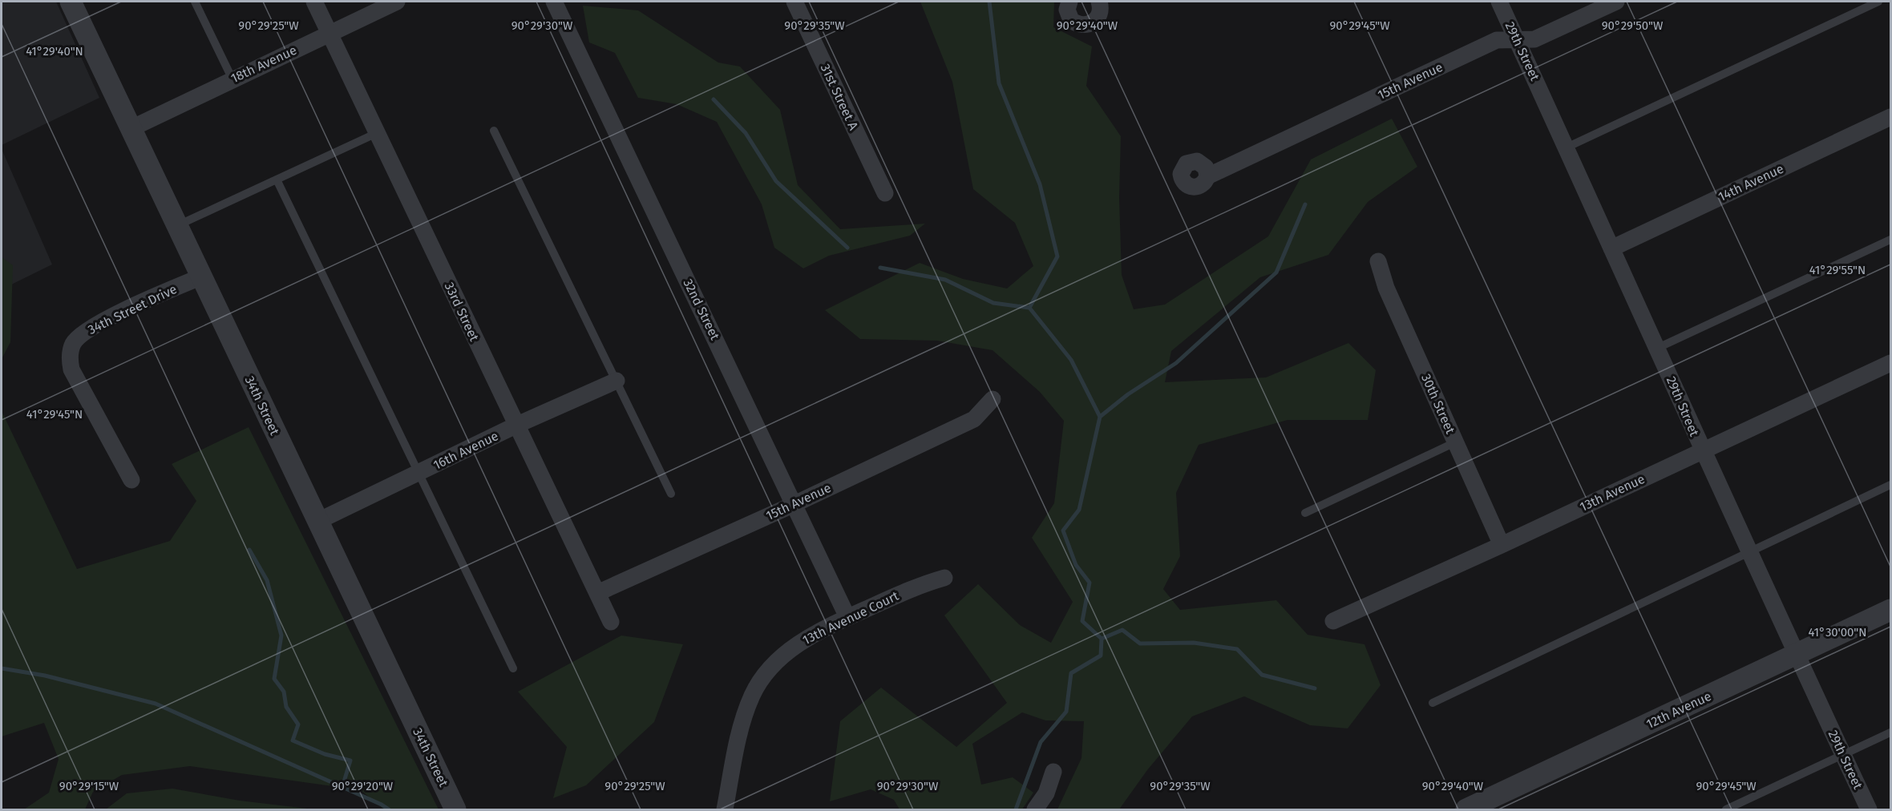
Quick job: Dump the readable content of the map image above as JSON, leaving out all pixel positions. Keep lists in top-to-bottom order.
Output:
{
  "streets": {
    "street": [
      "29th Street",
      "18th Avenue",
      "15th Avenue",
      "31st Street A",
      "14th Avenue",
      "34th Street Drive",
      "32nd Street",
      "33rd Street",
      "30th Street",
      "34th Street",
      "16th Avenue",
      "13th Avenue",
      "13th Avenue Court",
      "12th Avenue"
    ]
  },
  "crossings": [
    ["29th Street", "15th Avenue"],
    ["29th Street", "14th Avenue"],
    ["29th Street", "13th Avenue"],
    ["29th Street", "12th Avenue"],
    ["18th Avenue", "33rd Street"],
    ["18th Avenue", "34th Street"],
    ["15th Avenue", "32nd Street"],
    ["15th Avenue", "33rd Street"],
    ["34th Street Drive", "34th Street"],
    ["32nd Street", "13th Avenue Court"],
    ["33rd Street", "16th Avenue"],
    ["30th Street", "13th Avenue"],
    ["34th Street", "16th Avenue"]
  ],
  "coordinates": [
    "90°29'25\"W",
    "90°29'30\"W",
    "90°29'35\"W",
    "90°29'40\"W",
    "90°29'45\"W",
    "90°29'50\"W",
    "41°29'40\"N",
    "41°29'55\"N",
    "41°29'45\"N",
    "41°30'00\"N",
    "90°29'15\"W",
    "90°29'20\"W"
  ]
}
